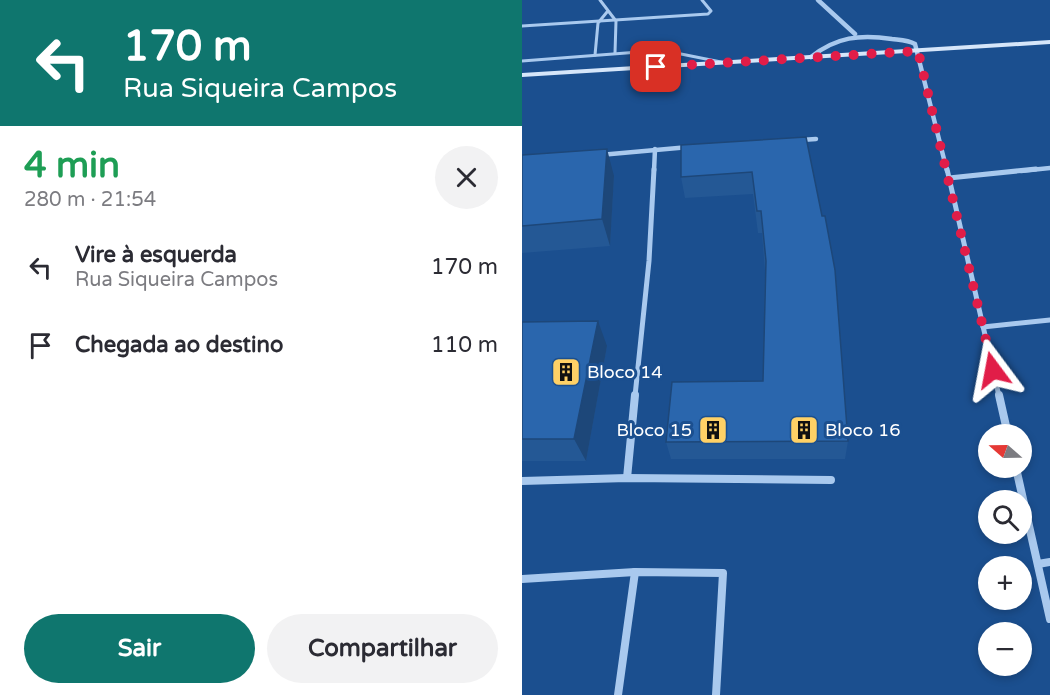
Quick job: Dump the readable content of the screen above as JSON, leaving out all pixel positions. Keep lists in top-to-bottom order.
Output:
{
  "places": {
    "building": ["Bloco 14", "Bloco 15", "Bloco 16"]
  },
  "north": "left",
  "page": {
    "turn": ["170 m", "Rua Siqueira Campos"],
    "heading": ["4 min", "280 m · 21:54"],
    "list": [
      {
        "name": "Vire à esquerda",
        "note": "Rua Siqueira Campos",
        "value": "170 m"
      },
      {
        "name": "Chegada ao destino",
        "value": "110 m"
      }
    ],
    "map_buttons": ["+", "−"],
    "buttons": ["Sair", "Compartilhar"]
  }
}
